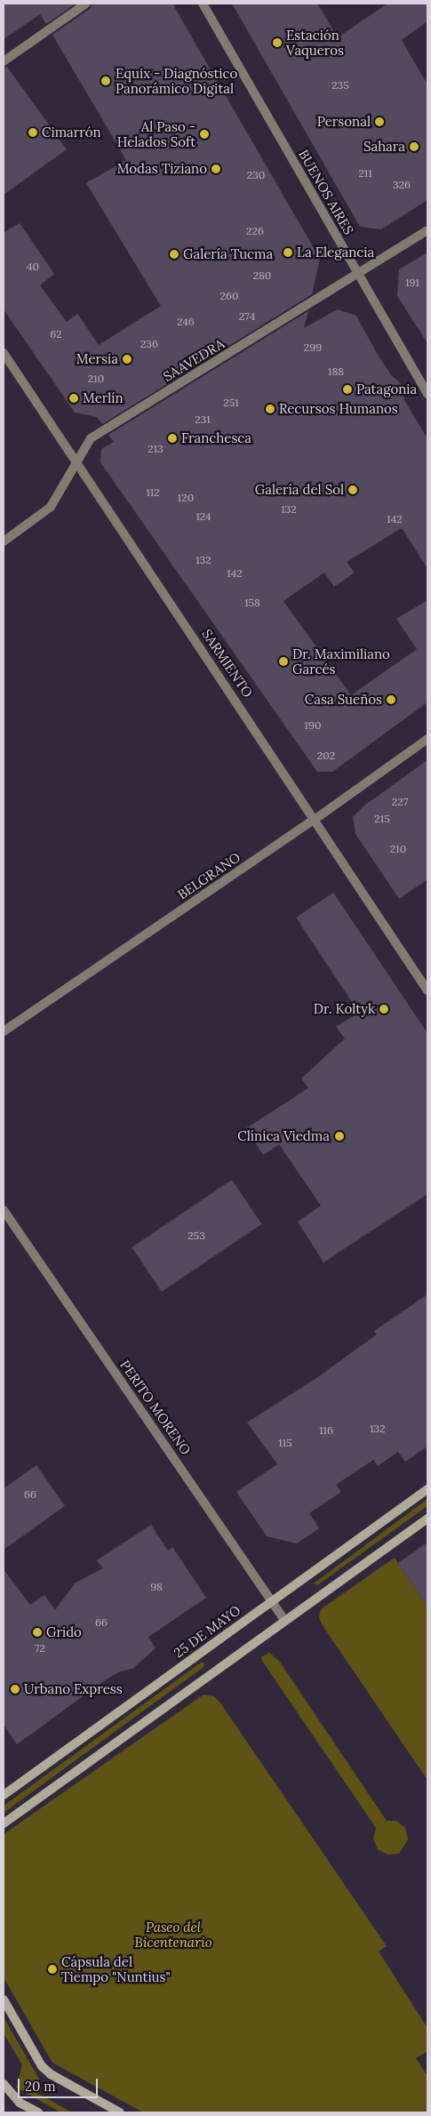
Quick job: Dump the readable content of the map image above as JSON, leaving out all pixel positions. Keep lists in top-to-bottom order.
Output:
{
  "streets": {
    "main road": ["25 DE MAYO"],
    "street": [
      "BUENOS AIRES",
      "SAAVEDRA",
      "SARMIENTO",
      "BELGRANO",
      "PERITO MORENO"
    ]
  },
  "crossings": [
    ["BUENOS AIRES", "SAAVEDRA"],
    ["SAAVEDRA", "SARMIENTO"],
    ["SARMIENTO", "BELGRANO"],
    ["PERITO MORENO", "25 DE MAYO"]
  ],
  "parks": ["Paseo del Bicentenario"],
  "places": [
    "Estación Vaqueros",
    "Equix - Diagnóstico Panorámico Digital",
    "Personal",
    "Cimarrón",
    "Al Paso - Helados Soft",
    "Sahara",
    "Modas Tiziano",
    "La Elegancia",
    "Galería Tucma",
    "Mersia",
    "Patagonia",
    "Merlín",
    "Recursos Humanos",
    "Franchesca",
    "Galería del Sol",
    "Dr. Maximiliano Garcés",
    "Casa Sueños",
    "Dr. Koltyk",
    "Clínica Viedma",
    "Grido",
    "Urbano Express",
    "Cápsula del Tiempo \"Nuntius\""
  ],
  "house_numbers": [
    "235",
    "211",
    "230",
    "326",
    "226",
    "40",
    "280",
    "191",
    "260",
    "274",
    "246",
    "62",
    "236",
    "299",
    "188",
    "210",
    "251",
    "231",
    "213",
    "112",
    "120",
    "132",
    "124",
    "142",
    "132",
    "142",
    "158",
    "190",
    "202",
    "227",
    "215",
    "210",
    "253",
    "132",
    "116",
    "115",
    "66",
    "98",
    "66",
    "72"
  ],
  "scale_bar": "20 m"
}
